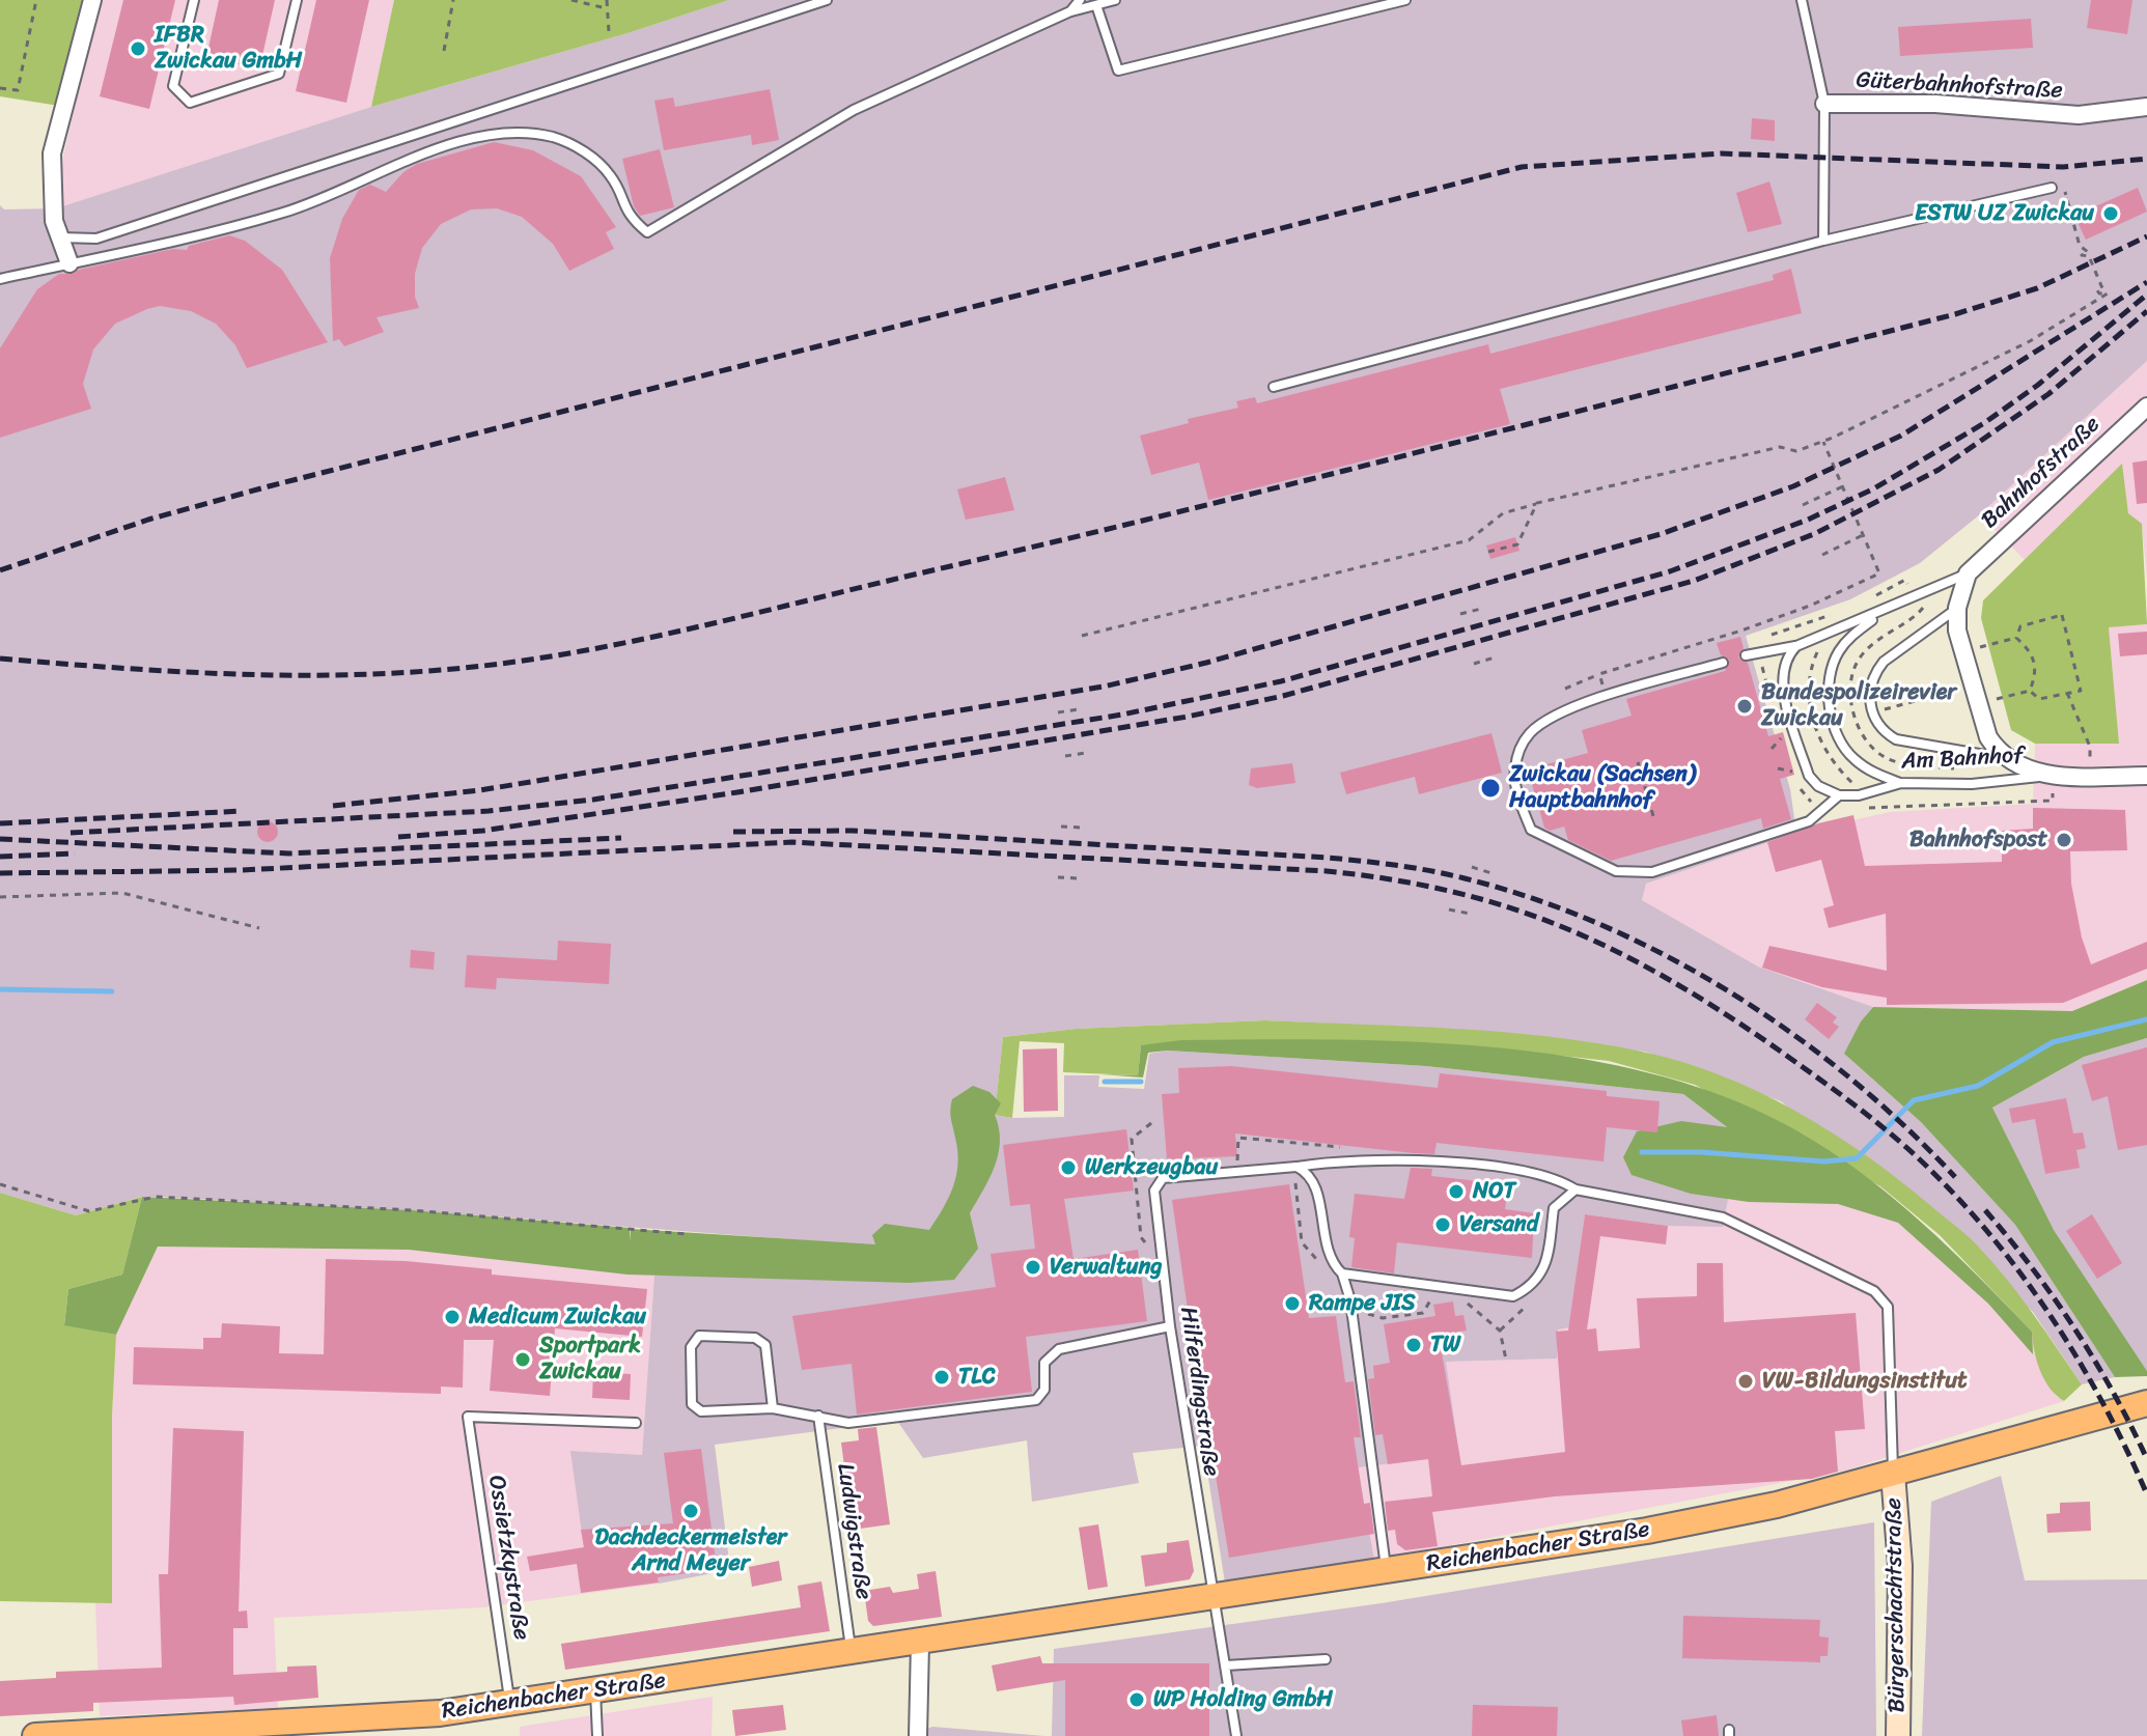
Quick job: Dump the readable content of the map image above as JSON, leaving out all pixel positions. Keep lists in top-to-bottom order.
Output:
{
  "streets": {
    "main road": ["Reichenbacher Straße", "Bürgerschachtstraße"],
    "street": ["Güterbahnhofstraße", "Bahnhofstraße", "Am Bahnhof"],
    "lane": ["Hilferdingstraße", "Ludwigstraße", "Ossietzkystraße"]
  },
  "crossings": [
    ["Bahnhofstraße", "Am Bahnhof"],
    ["Hilferdingstraße", "Reichenbacher Straße"],
    ["Ludwigstraße", "Reichenbacher Straße"],
    ["Reichenbacher Straße", "Ossietzkystraße"],
    ["Reichenbacher Straße", "Bürgerschachtstraße"]
  ],
  "places": [
    "IFBR Zwickau GmbH",
    "ESTW UZ Zwickau",
    "Bundespolizeirevier Zwickau",
    "Zwickau (Sachsen) Hauptbahnhof",
    "Bahnhofspost",
    "Werkzeugbau",
    "NOT",
    "Versand",
    "Verwaltung",
    "Rampe JIS",
    "Medicum Zwickau",
    "TW",
    "Sportpark Zwickau",
    "TLC",
    "VW-Bildungsinstitut",
    "Dachdeckermeister Arnd Meyer",
    "WP Holding GmbH"
  ]
}
